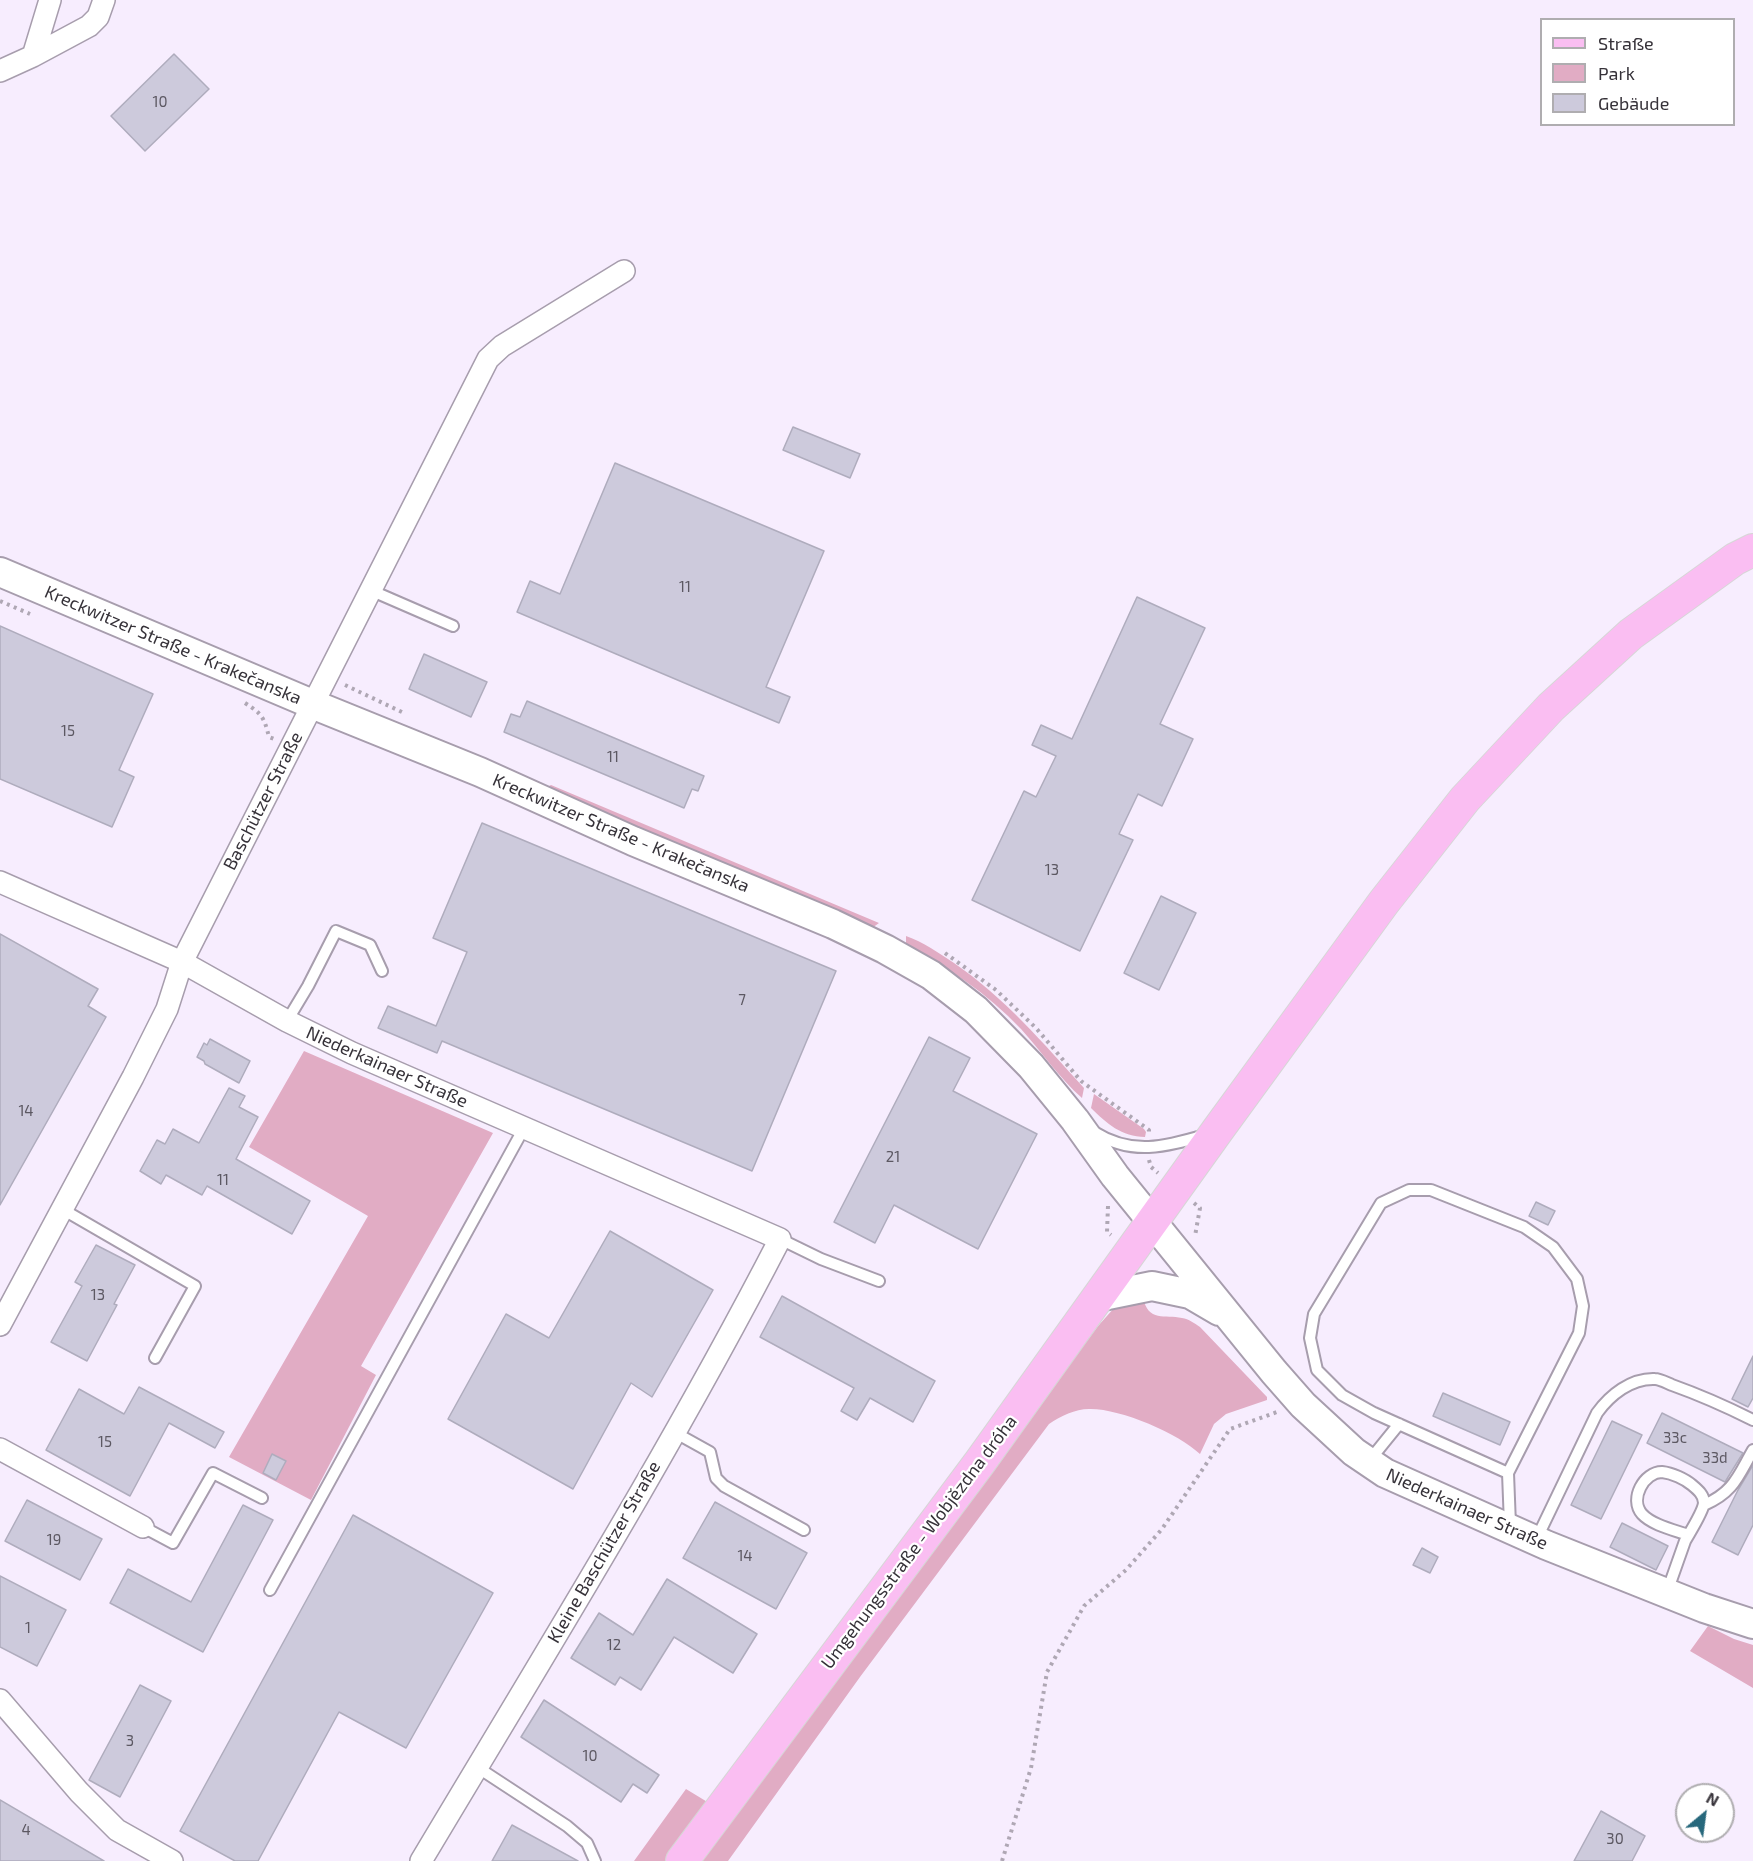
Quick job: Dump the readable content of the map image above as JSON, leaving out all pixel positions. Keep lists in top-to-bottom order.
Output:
{
  "streets": {
    "main road": ["Umgehungsstraße - Wobjězdna dróha"],
    "street": [
      "Kreckwitzer Straße - Krakečanska",
      "Baschützer Straße",
      "Niederkainaer Straße",
      "Kleine Baschützer Straße"
    ]
  },
  "crossings": [
    ["Kreckwitzer Straße - Krakečanska", "Baschützer Straße"],
    ["Kreckwitzer Straße - Krakečanska", "Niederkainaer Straße"],
    ["Kreckwitzer Straße - Krakečanska", "Umgehungsstraße - Wobjězdna dróha"],
    ["Baschützer Straße", "Niederkainaer Straße"],
    ["Niederkainaer Straße", "Umgehungsstraße - Wobjězdna dróha"],
    ["Niederkainaer Straße", "Kleine Baschützer Straße"]
  ],
  "house_numbers": [
    "10",
    "11",
    "15",
    "11",
    "13",
    "7",
    "14",
    "21",
    "11",
    "13",
    "33c",
    "15",
    "33d",
    "19",
    "14",
    "1",
    "12",
    "3",
    "10",
    "4",
    "30"
  ],
  "legend": ["Straße", "Park", "Gebäude"],
  "north": "top right"
}
